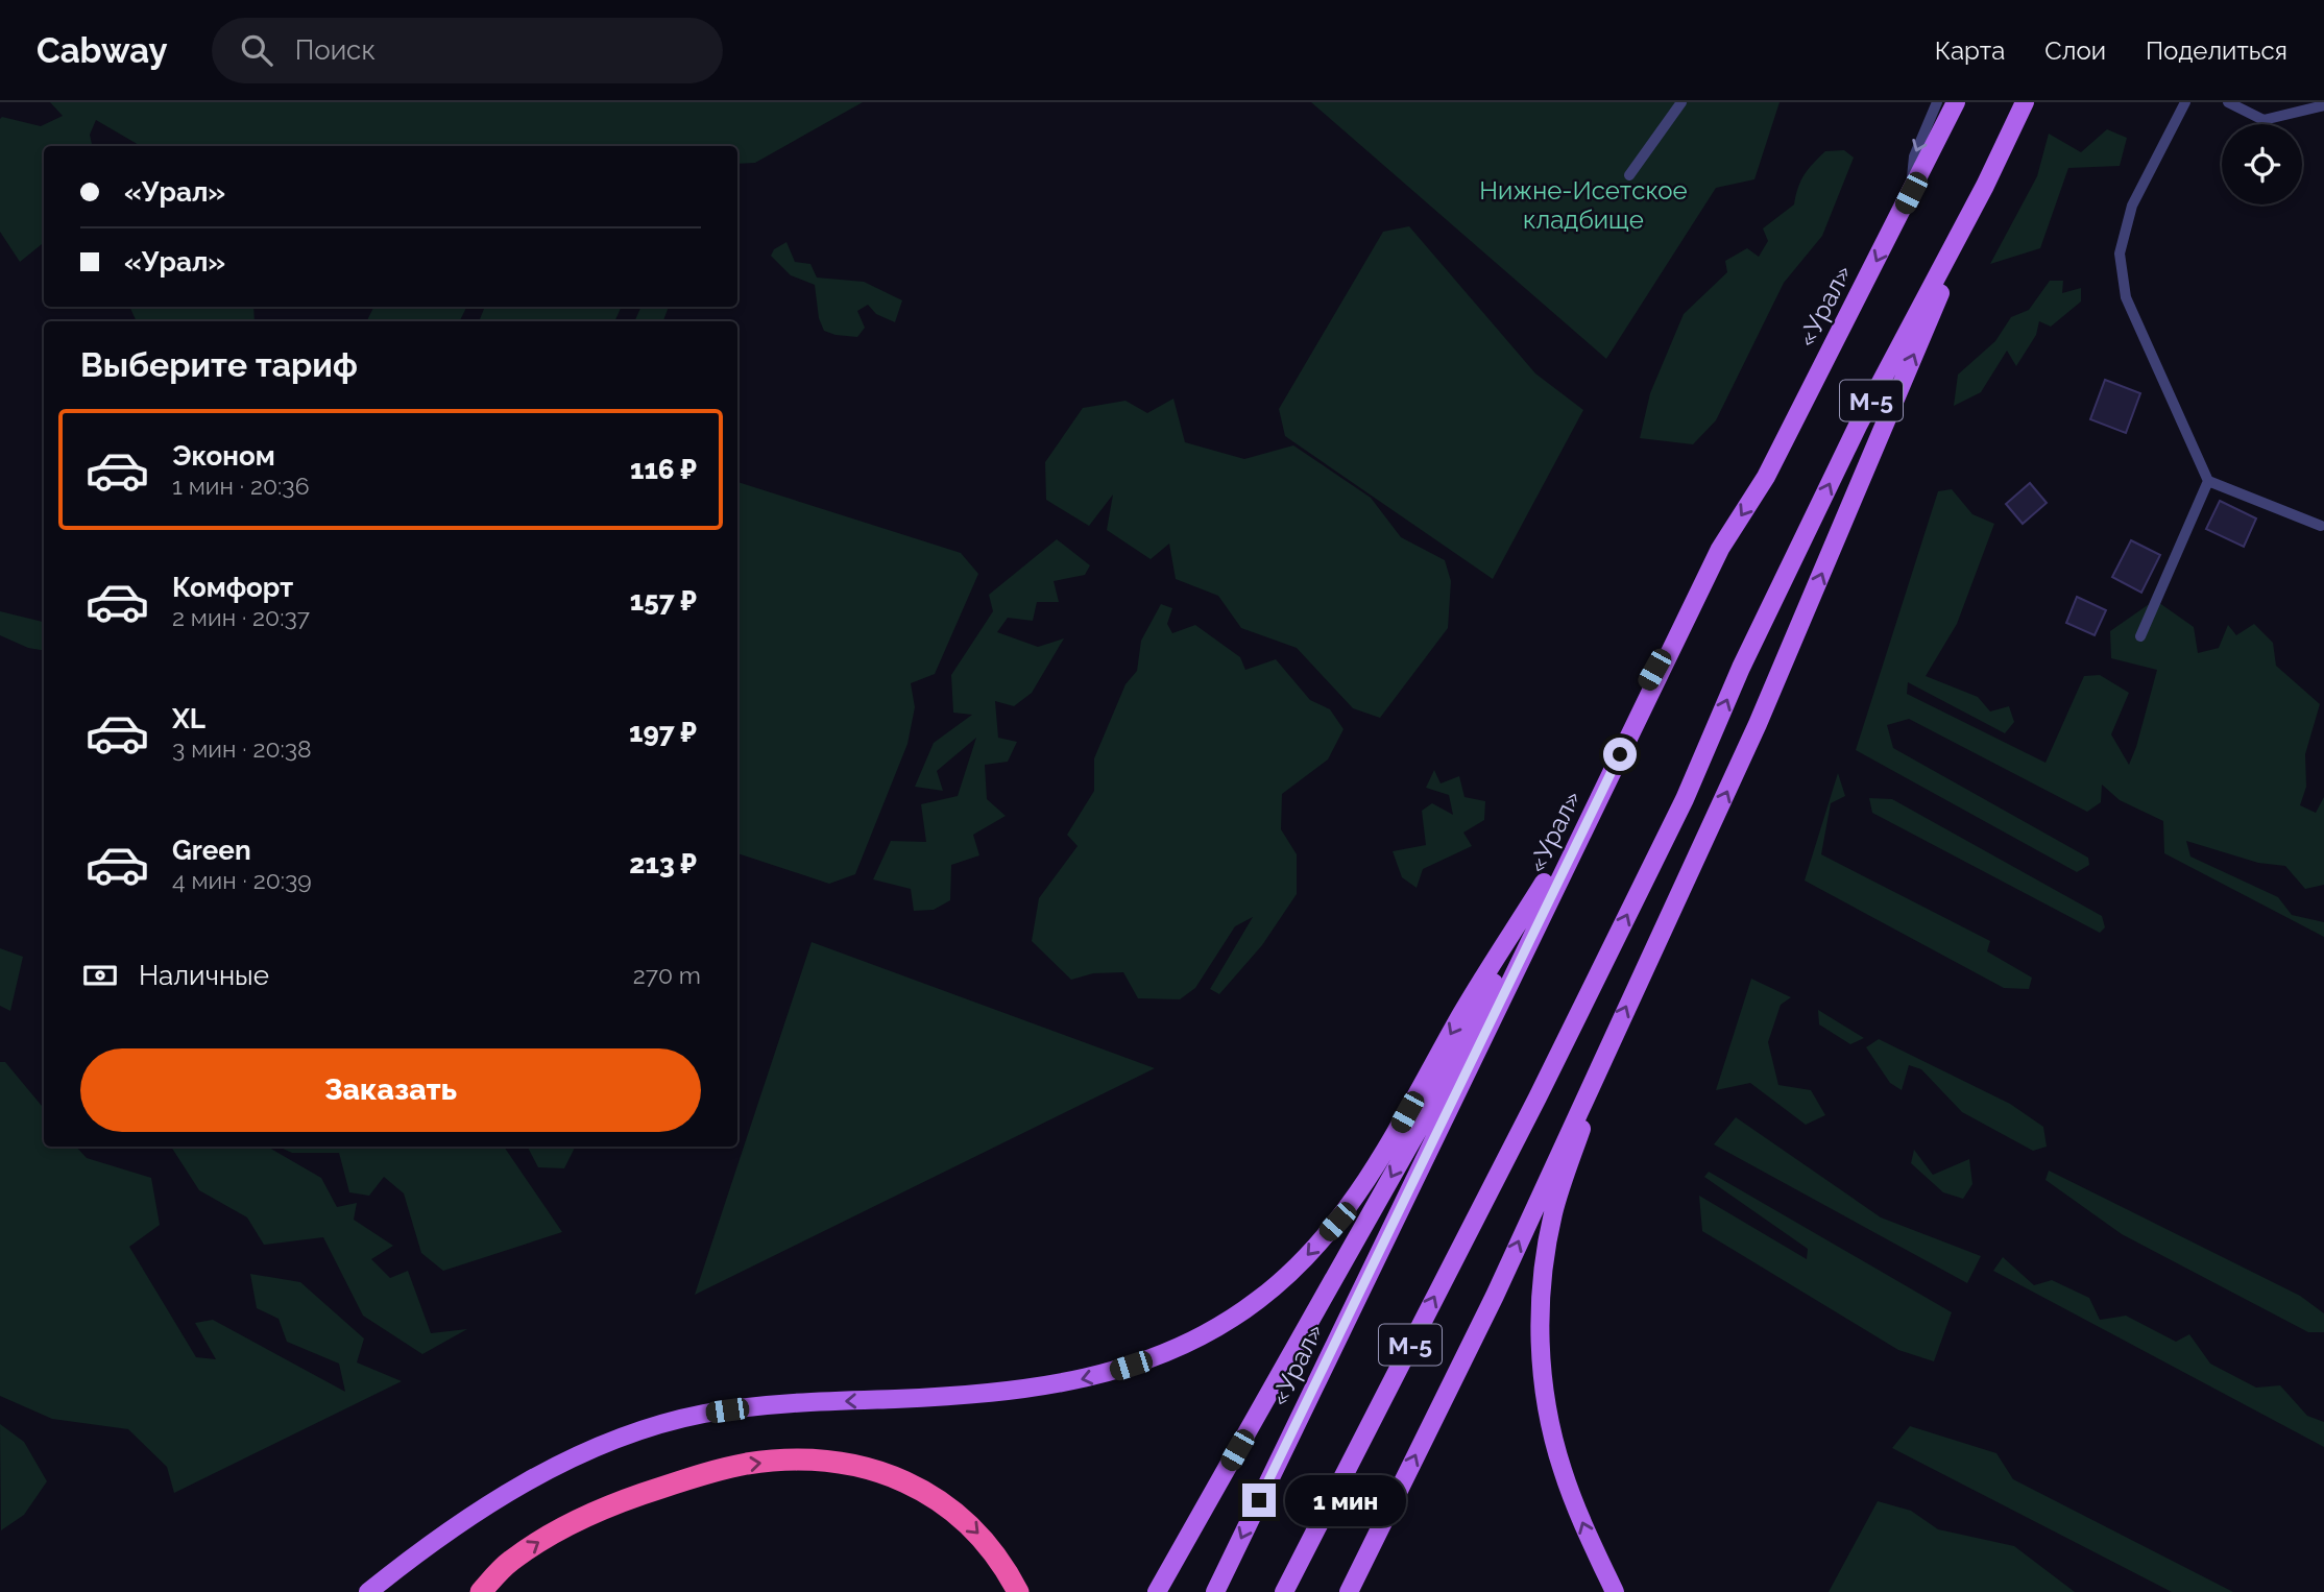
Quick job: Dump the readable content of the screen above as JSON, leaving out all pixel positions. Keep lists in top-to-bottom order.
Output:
{
  "streets": {
    "main road": ["«Урал»", "М-5"]
  },
  "parks": ["Нижне-Исетское кладбище"],
  "page": {
    "header": "Cabway",
    "search": "Поиск",
    "nav": ["Карта", "Слои", "Поделиться"],
    "banner": ["«Урал»", "«Урал»"],
    "heading": "Выберите тариф",
    "list": [
      {
        "name": "Эконом",
        "note": "1 мин · 20:36",
        "value": "116 ₽"
      },
      {
        "name": "Комфорт",
        "note": "2 мин · 20:37",
        "value": "157 ₽"
      },
      {
        "name": "XL",
        "note": "3 мин · 20:38",
        "value": "197 ₽"
      },
      {
        "name": "Green",
        "note": "4 мин · 20:39",
        "value": "213 ₽"
      }
    ],
    "pay": ["Наличные", "270 m"],
    "buttons": "Заказать",
    "bubble": "1 мин"
  }
}
